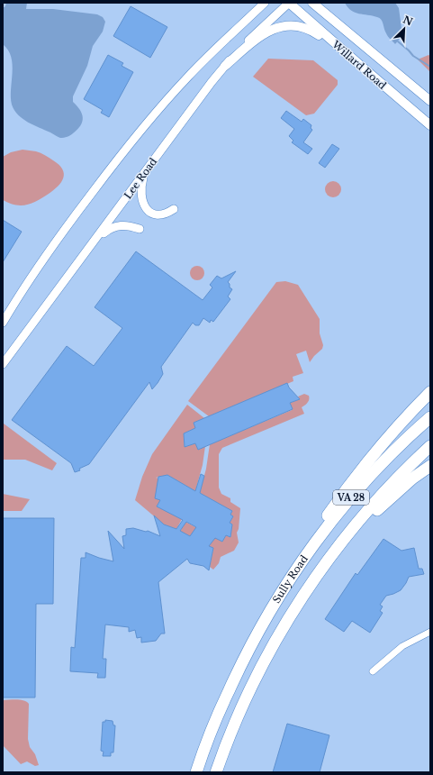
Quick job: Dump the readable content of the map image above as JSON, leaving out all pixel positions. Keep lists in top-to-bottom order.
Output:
{
  "streets": {
    "highway": ["VA 28", "Sully Road"],
    "main road": ["Willard Road"],
    "street": ["Lee Road"]
  },
  "crossings": [
    ["Willard Road", "Lee Road"]
  ],
  "north": "top right"
}
